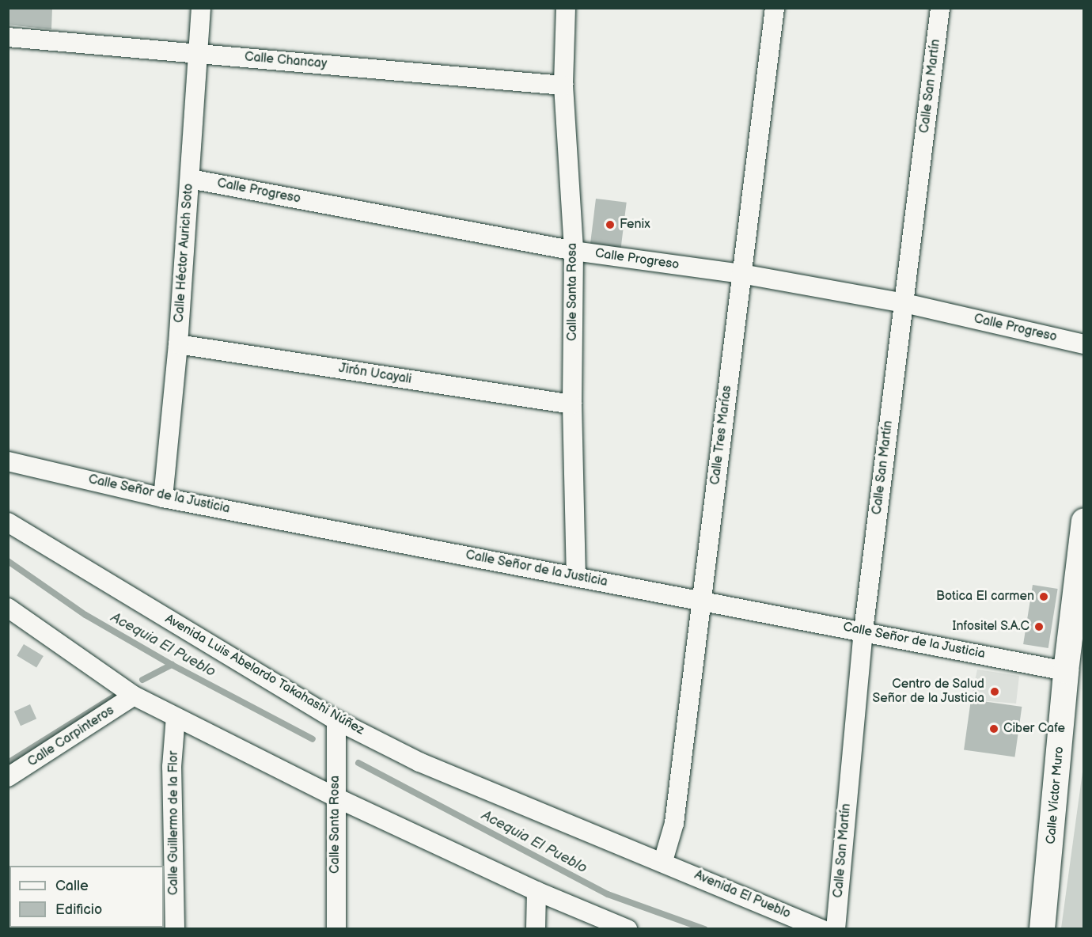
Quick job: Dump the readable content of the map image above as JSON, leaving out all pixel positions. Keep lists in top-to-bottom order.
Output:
{
  "streets": {
    "main road": ["Calle Víctor Muro"],
    "street": [
      "Calle Chancay",
      "Calle San Martín",
      "Calle Progreso",
      "Calle Héctor Aurich Soto",
      "Calle Santa Rosa",
      "Jirón Ucayali",
      "Calle Tres Marías",
      "Calle Señor de la Justicia",
      "Avenida Luis Abelardo Takahashi Núñez",
      "Calle Carpinteros",
      "Calle Guillermo de la Flor",
      "Avenida El Pueblo"
    ]
  },
  "crossings": [
    ["Calle Chancay", "Calle Héctor Aurich Soto"],
    ["Calle Chancay", "Calle Santa Rosa"],
    ["Calle San Martín", "Calle Progreso"],
    ["Calle San Martín", "Calle Señor de la Justicia"],
    ["Calle Progreso", "Calle Héctor Aurich Soto"],
    ["Calle Progreso", "Calle Santa Rosa"],
    ["Calle Progreso", "Calle Tres Marías"],
    ["Calle Héctor Aurich Soto", "Jirón Ucayali"],
    ["Calle Héctor Aurich Soto", "Calle Señor de la Justicia"],
    ["Calle Santa Rosa", "Jirón Ucayali"],
    ["Calle Santa Rosa", "Calle Señor de la Justicia"],
    ["Calle Santa Rosa", "Avenida Luis Abelardo Takahashi Núñez"],
    ["Calle Tres Marías", "Calle Señor de la Justicia"],
    ["Calle Tres Marías", "Avenida Luis Abelardo Takahashi Núñez"],
    ["Calle Tres Marías", "Avenida El Pueblo"],
    ["Calle Señor de la Justicia", "Calle Víctor Muro"],
    ["Avenida Luis Abelardo Takahashi Núñez", "Avenida El Pueblo"]
  ],
  "water": ["Acequia El Pueblo"],
  "places": [
    "Fenix",
    "Botica El carmen",
    "Infositel S.A.C",
    "Centro de Salud Señor de la Justicia",
    "Ciber Cafe"
  ],
  "legend": ["Calle", "Edificio"]
}
